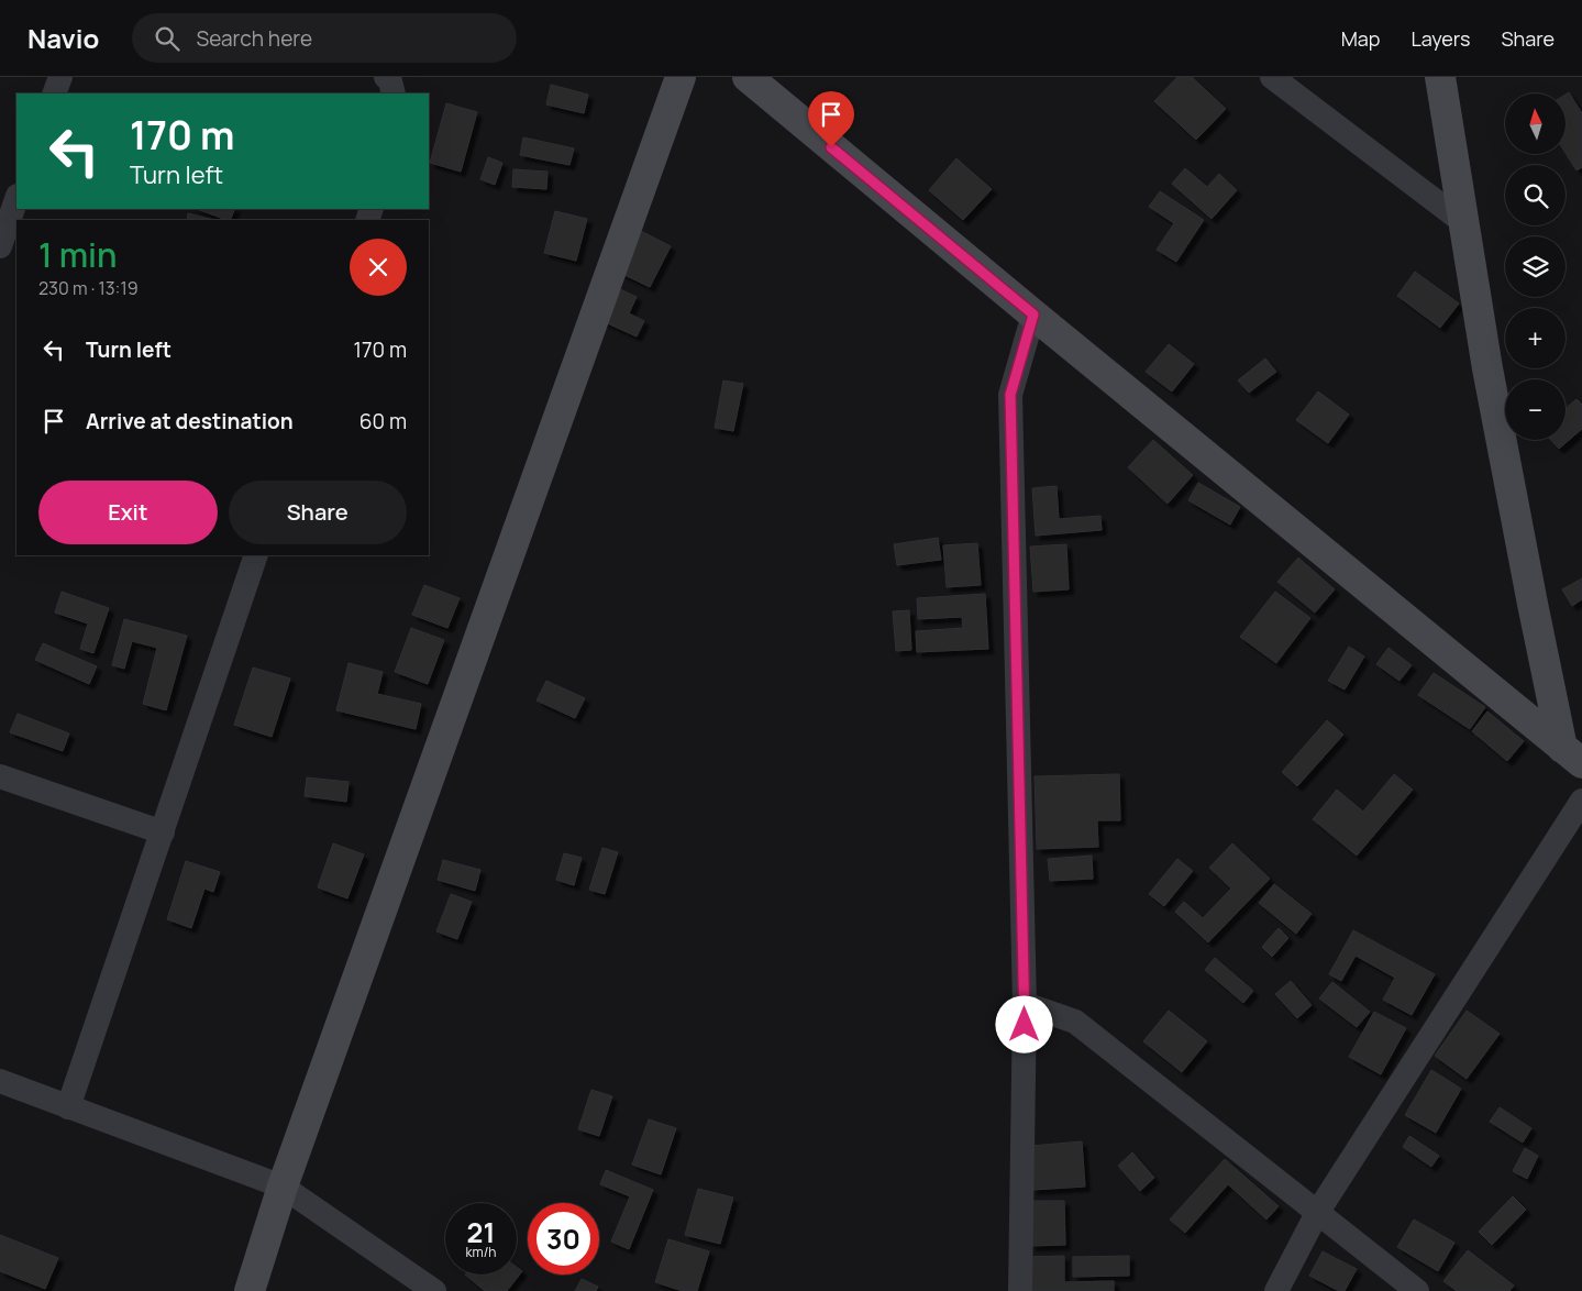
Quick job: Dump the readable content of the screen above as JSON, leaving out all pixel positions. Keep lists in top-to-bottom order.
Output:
{
  "north": "top",
  "page": {
    "header": "Navio",
    "search": "Search here",
    "nav": ["Map", "Layers", "Share"],
    "map_buttons": ["+", "−"],
    "turn": ["170 m", "Turn left"],
    "heading": ["1 min", "230 m · 13:19"],
    "list": [
      {
        "name": "Turn left",
        "value": "170 m"
      },
      {
        "name": "Arrive at destination",
        "value": "60 m"
      }
    ],
    "buttons": ["Exit", "Share"],
    "speed": "21 km/h",
    "limit": "30"
  }
}
